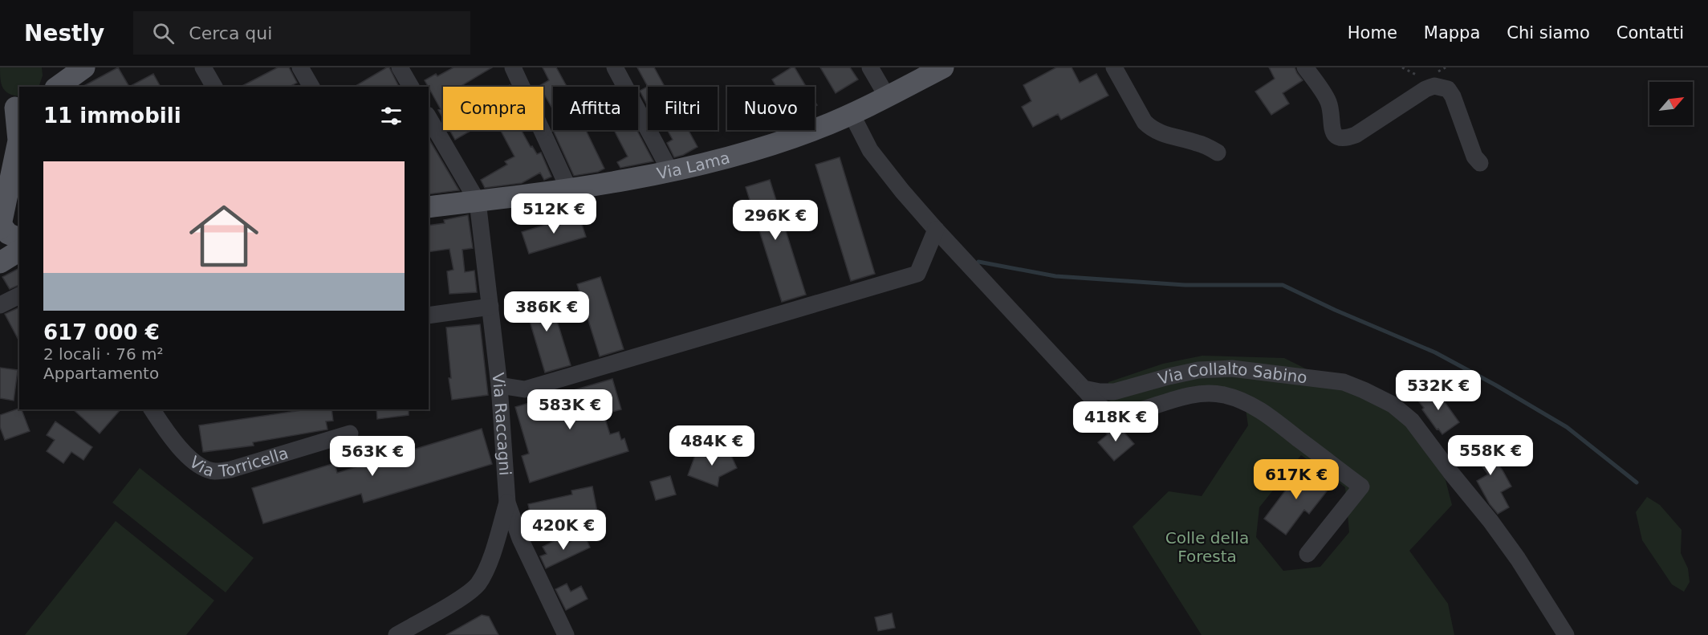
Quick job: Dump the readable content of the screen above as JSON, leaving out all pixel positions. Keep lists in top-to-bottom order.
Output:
{
  "streets": {
    "main road": ["Via Lama"],
    "street": ["Via Collalto Sabino", "Via Raccagni", "Via Torricella"]
  },
  "crossings": [
    ["Via Lama", "Via Raccagni"]
  ],
  "parks": ["Colle della Foresta"],
  "north": "top right",
  "page": {
    "header": "Nestly",
    "search": "Cerca qui",
    "nav": [
      "Home",
      "Mappa",
      "Chi siamo",
      "Contatti"
    ],
    "chip": [
      "Compra",
      "Affitta",
      "Filtri",
      "Nuovo"
    ],
    "heading": "11 immobili",
    "list": [
      {
        "name": "617 000 €",
        "note": "2 locali · 76 m² · Appartamento"
      }
    ],
    "price": [
      "512K €",
      "296K €",
      "386K €",
      "532K €",
      "583K €",
      "418K €",
      "484K €",
      "558K €",
      "563K €",
      "617K €",
      "420K €"
    ]
  }
}
